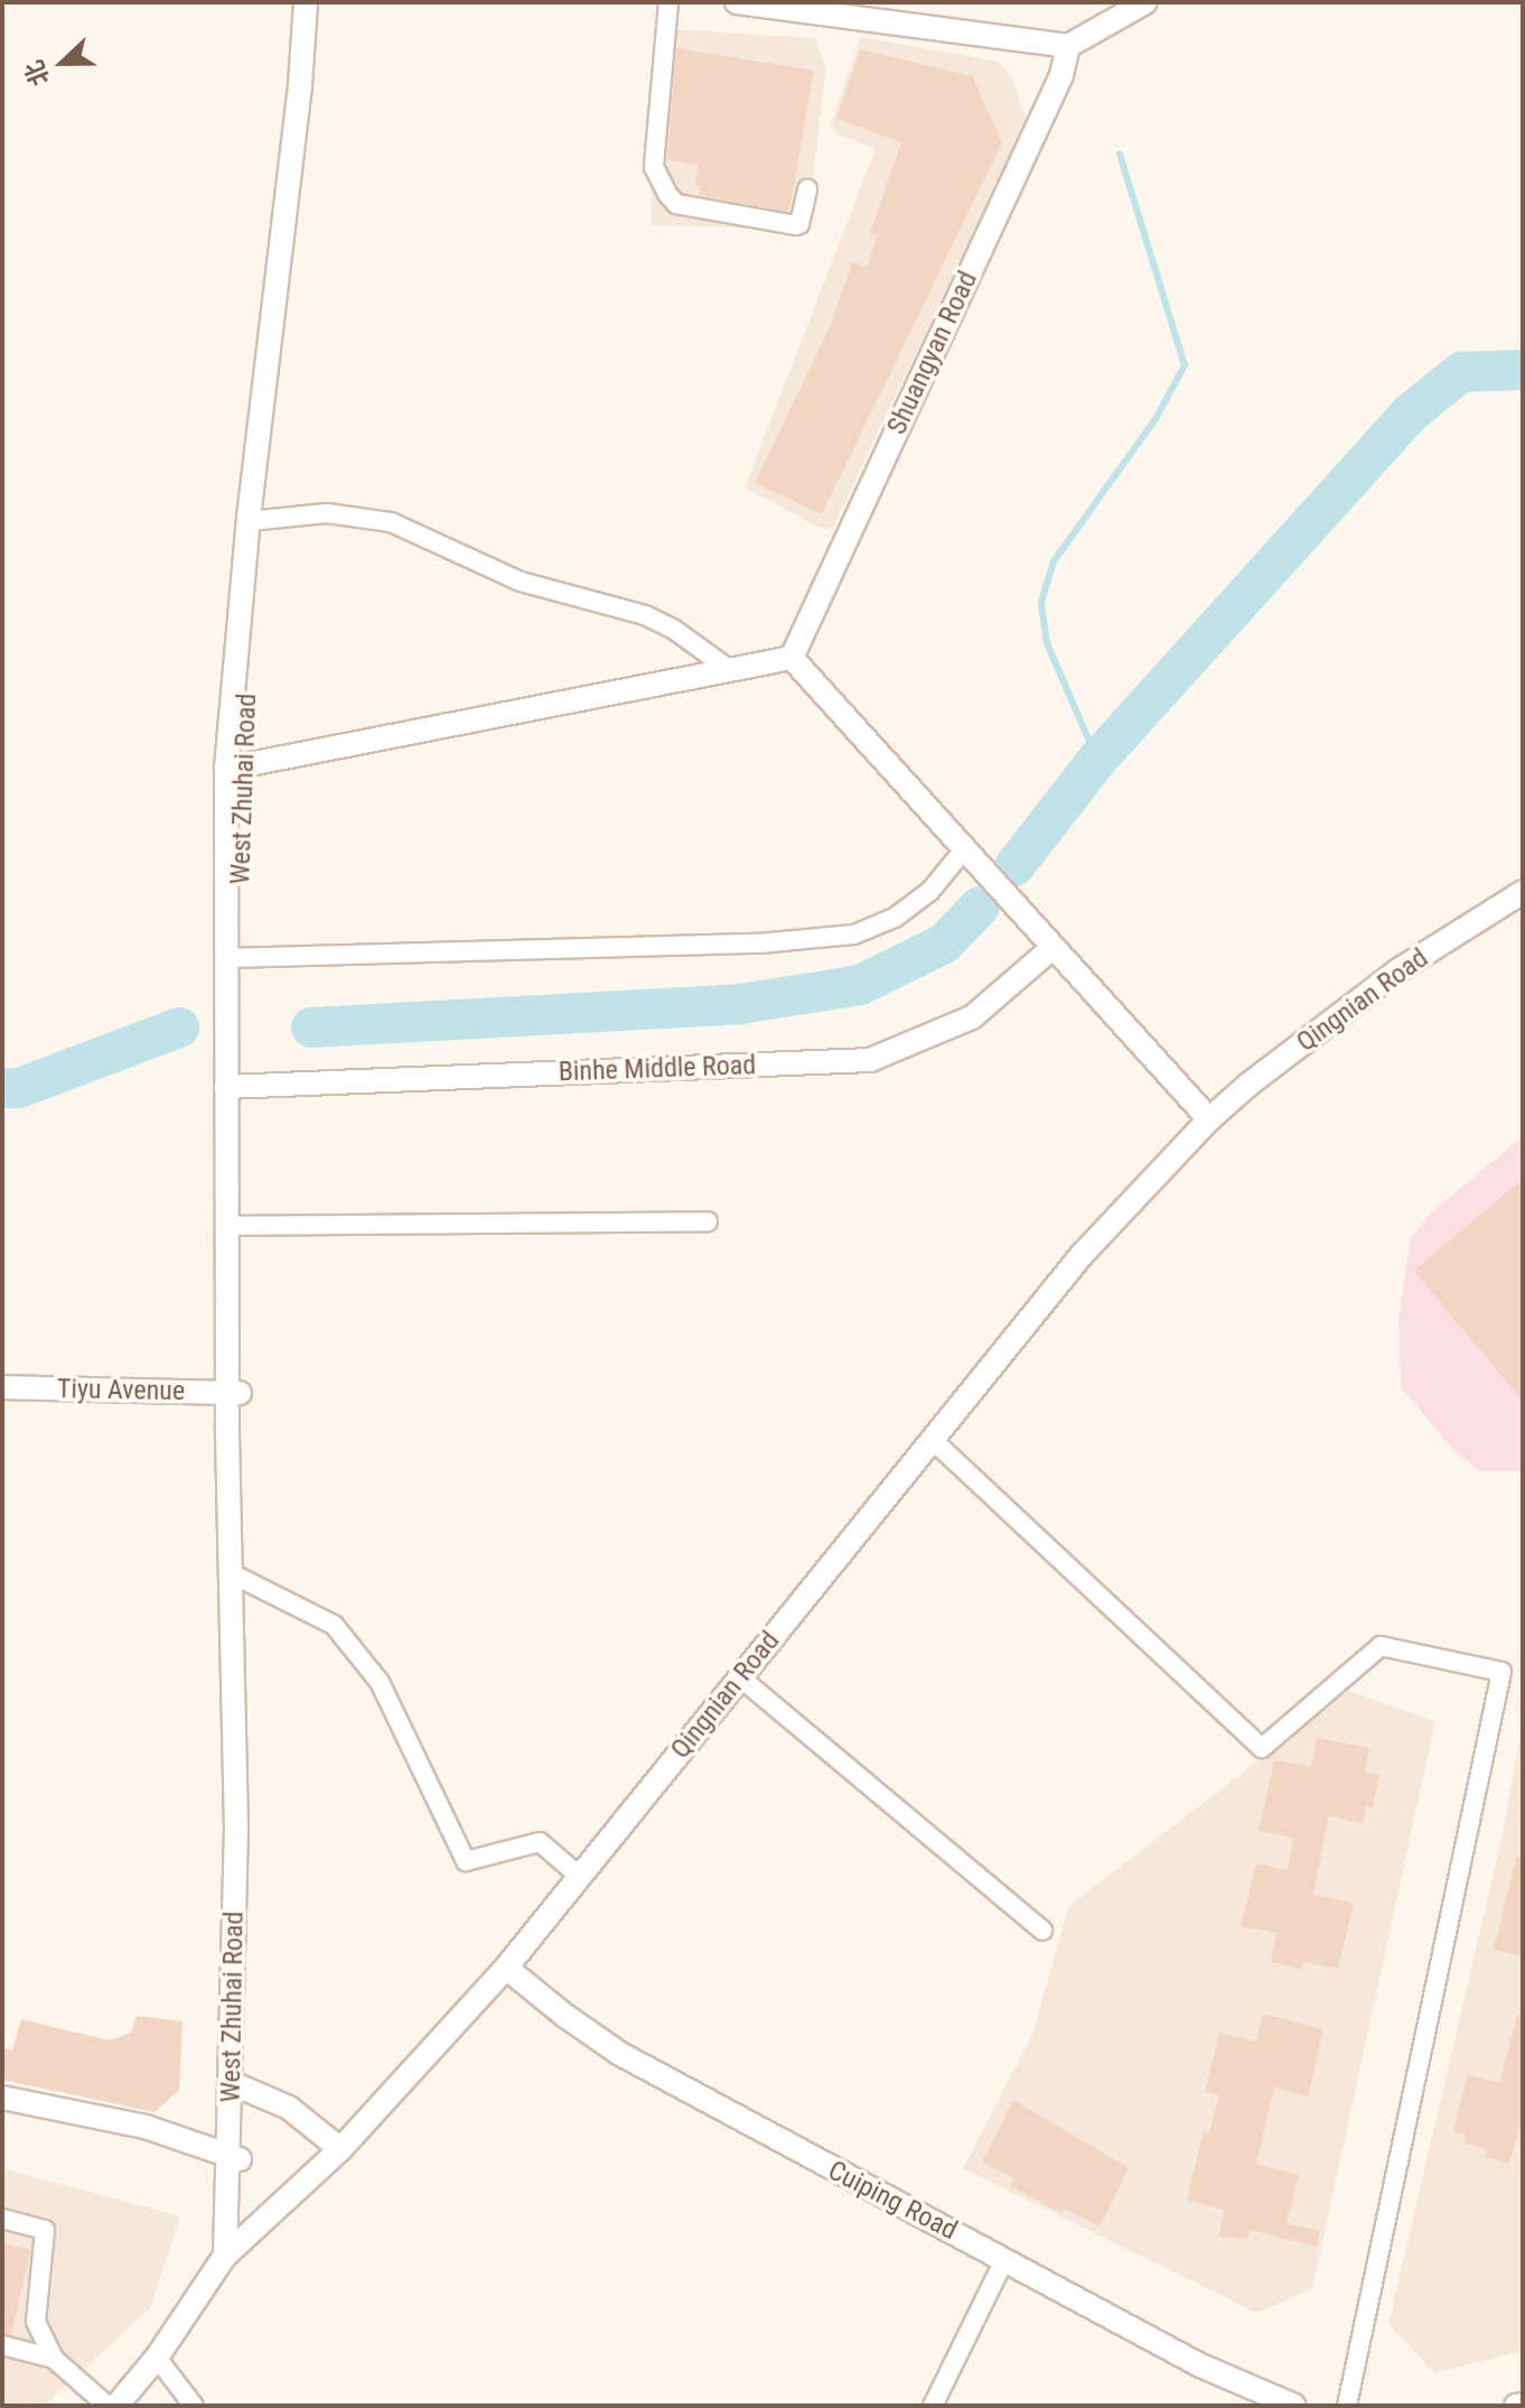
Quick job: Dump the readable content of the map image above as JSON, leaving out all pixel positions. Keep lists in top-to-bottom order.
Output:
{
  "streets": {
    "street": [
      "Shuangyan Road",
      "West Zhuhai Road",
      "Qingnian Road",
      "Binhe Middle Road",
      "Tiyu Avenue",
      "Cuiping Road"
    ]
  },
  "crossings": [
    ["West Zhuhai Road", "Qingnian Road"],
    ["West Zhuhai Road", "Binhe Middle Road"],
    ["West Zhuhai Road", "Tiyu Avenue"],
    ["Qingnian Road", "Cuiping Road"]
  ],
  "north": "left"
}
